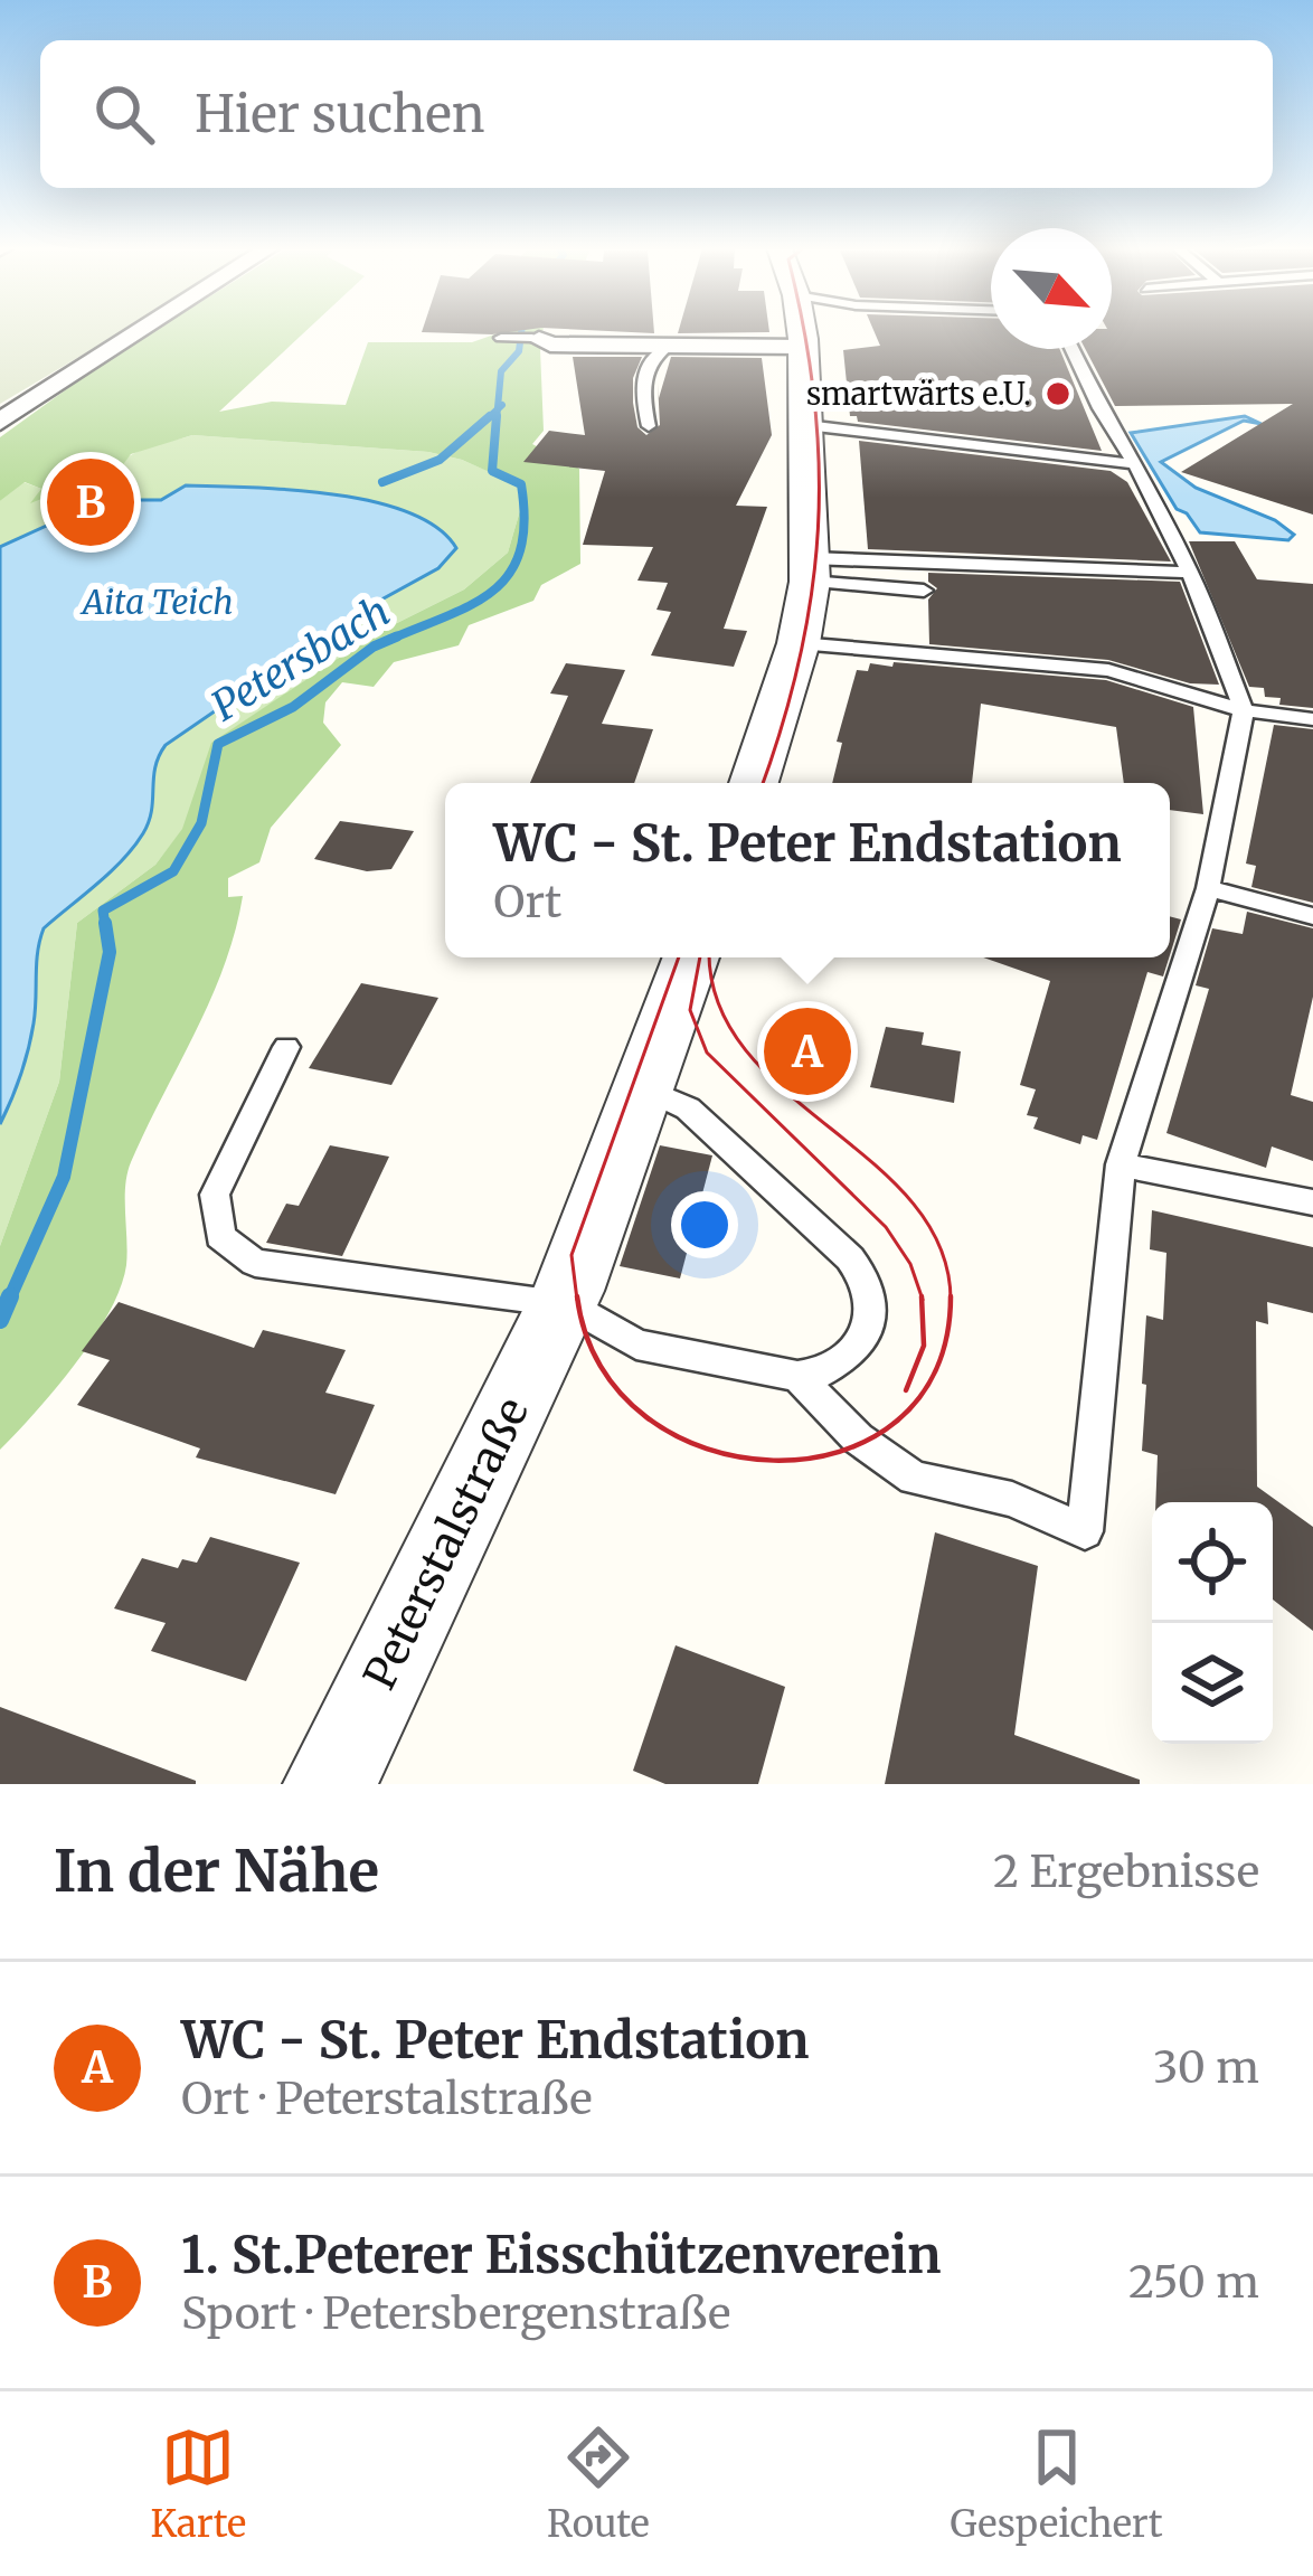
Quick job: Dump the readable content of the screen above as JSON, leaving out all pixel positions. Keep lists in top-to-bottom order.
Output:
{
  "streets": {
    "street": ["Peterstalstraße"]
  },
  "water": ["Aita Teich", "Petersbach"],
  "places": ["smartwärts e.U."],
  "north": "bottom right",
  "page": {
    "search": "Hier suchen",
    "pins": ["B", "A"],
    "popup": ["WC - St. Peter Endstation", "Ort"],
    "heading": ["In der Nähe", "2 Ergebnisse"],
    "list": [
      {
        "mark": "A",
        "name": "WC - St. Peter Endstation",
        "note": "Ort · Peterstalstraße",
        "value": "30 m"
      },
      {
        "mark": "B",
        "name": "1. St.Peterer Eisschützenverein",
        "note": "Sport · Petersbergenstraße",
        "value": "250 m"
      }
    ],
    "nav": ["Karte", "Route", "Gespeichert"]
  }
}
